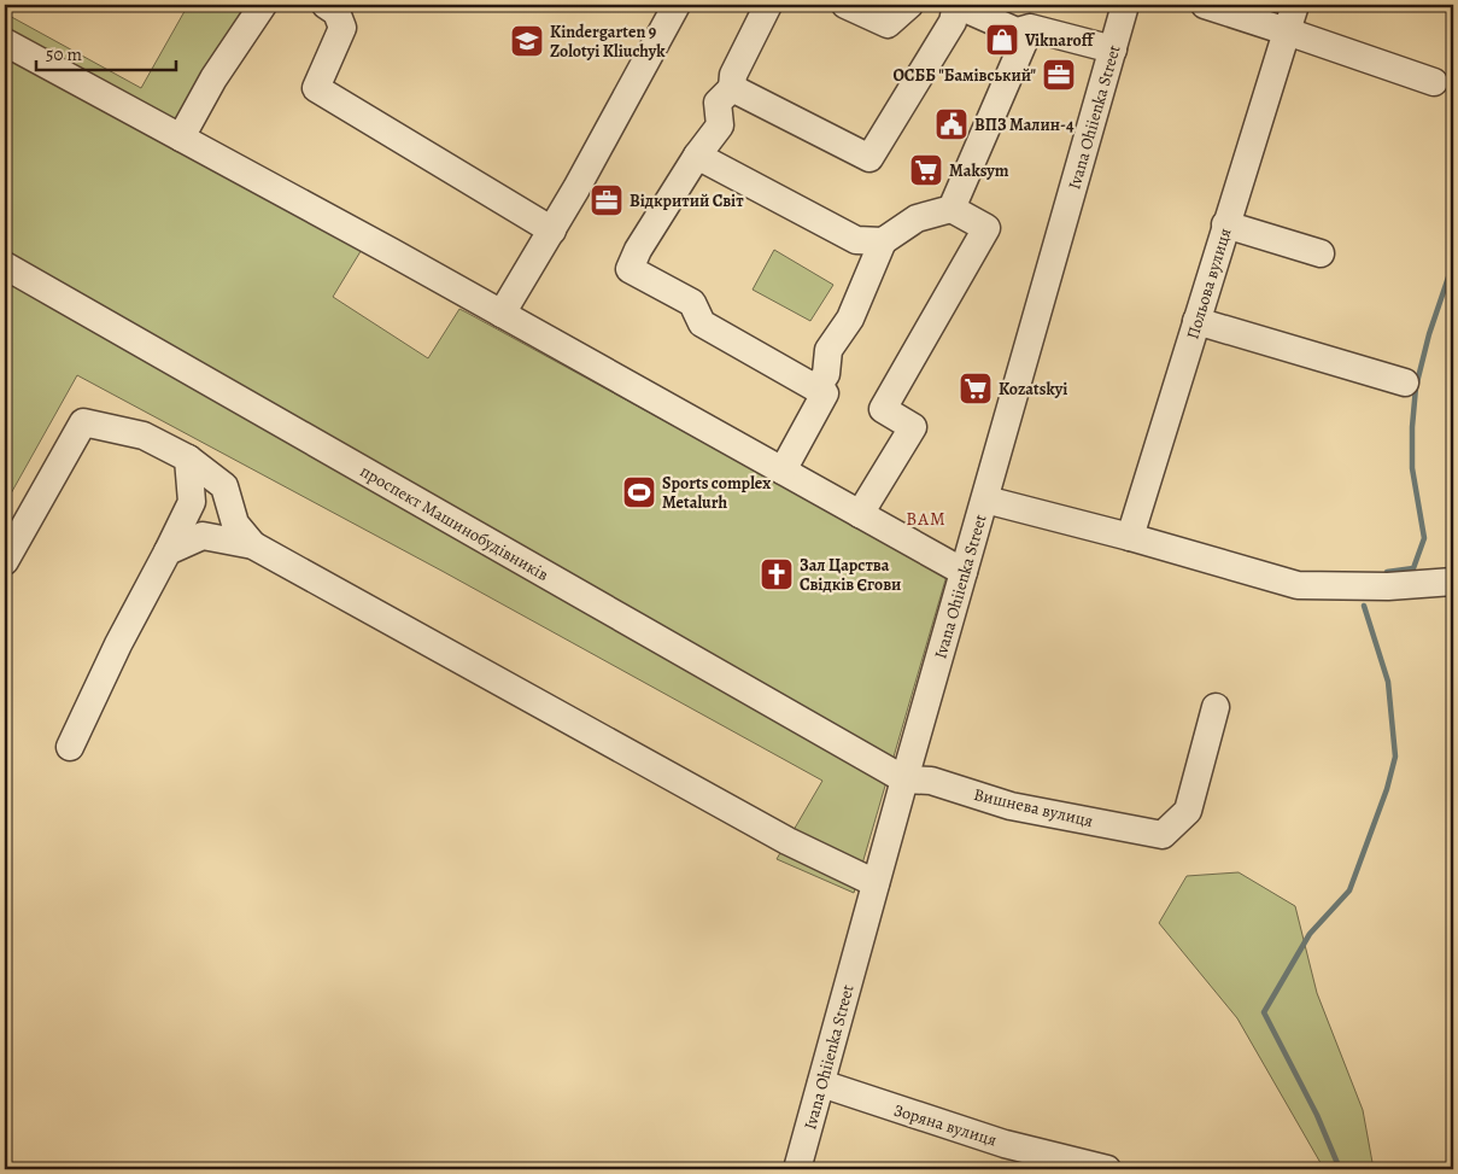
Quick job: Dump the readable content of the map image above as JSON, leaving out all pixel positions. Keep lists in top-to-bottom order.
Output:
{
  "streets": {
    "street": [
      "Ivana Ohiienka Street",
      "Польова вулиця",
      "проспект Машинобудівників",
      "Вишнева вулиця",
      "Зоряна вулиця"
    ]
  },
  "crossings": [
    ["Ivana Ohiienka Street", "проспект Машинобудівників"],
    ["Ivana Ohiienka Street", "Вишнева вулиця"],
    ["Ivana Ohiienka Street", "Зоряна вулиця"],
    ["проспект Машинобудівників", "Вишнева вулиця"]
  ],
  "districts": ["BAM"],
  "places": {
    "shop": ["Viknaroff"],
    "school or university": ["Kindergarten 9 Zolotyi Kliuchyk"],
    "office": ["ОСББ \"Бамівський\"", "Відкритий Світ"],
    "public building": ["ВПЗ Малин-4"],
    "supermarket": ["Maksym", "Kozatskyi"],
    "sports": ["Sports complex Metalurh"],
    "church": ["Зал Царства Свідків Єгови"]
  },
  "scale_bar": "50 m"
}
